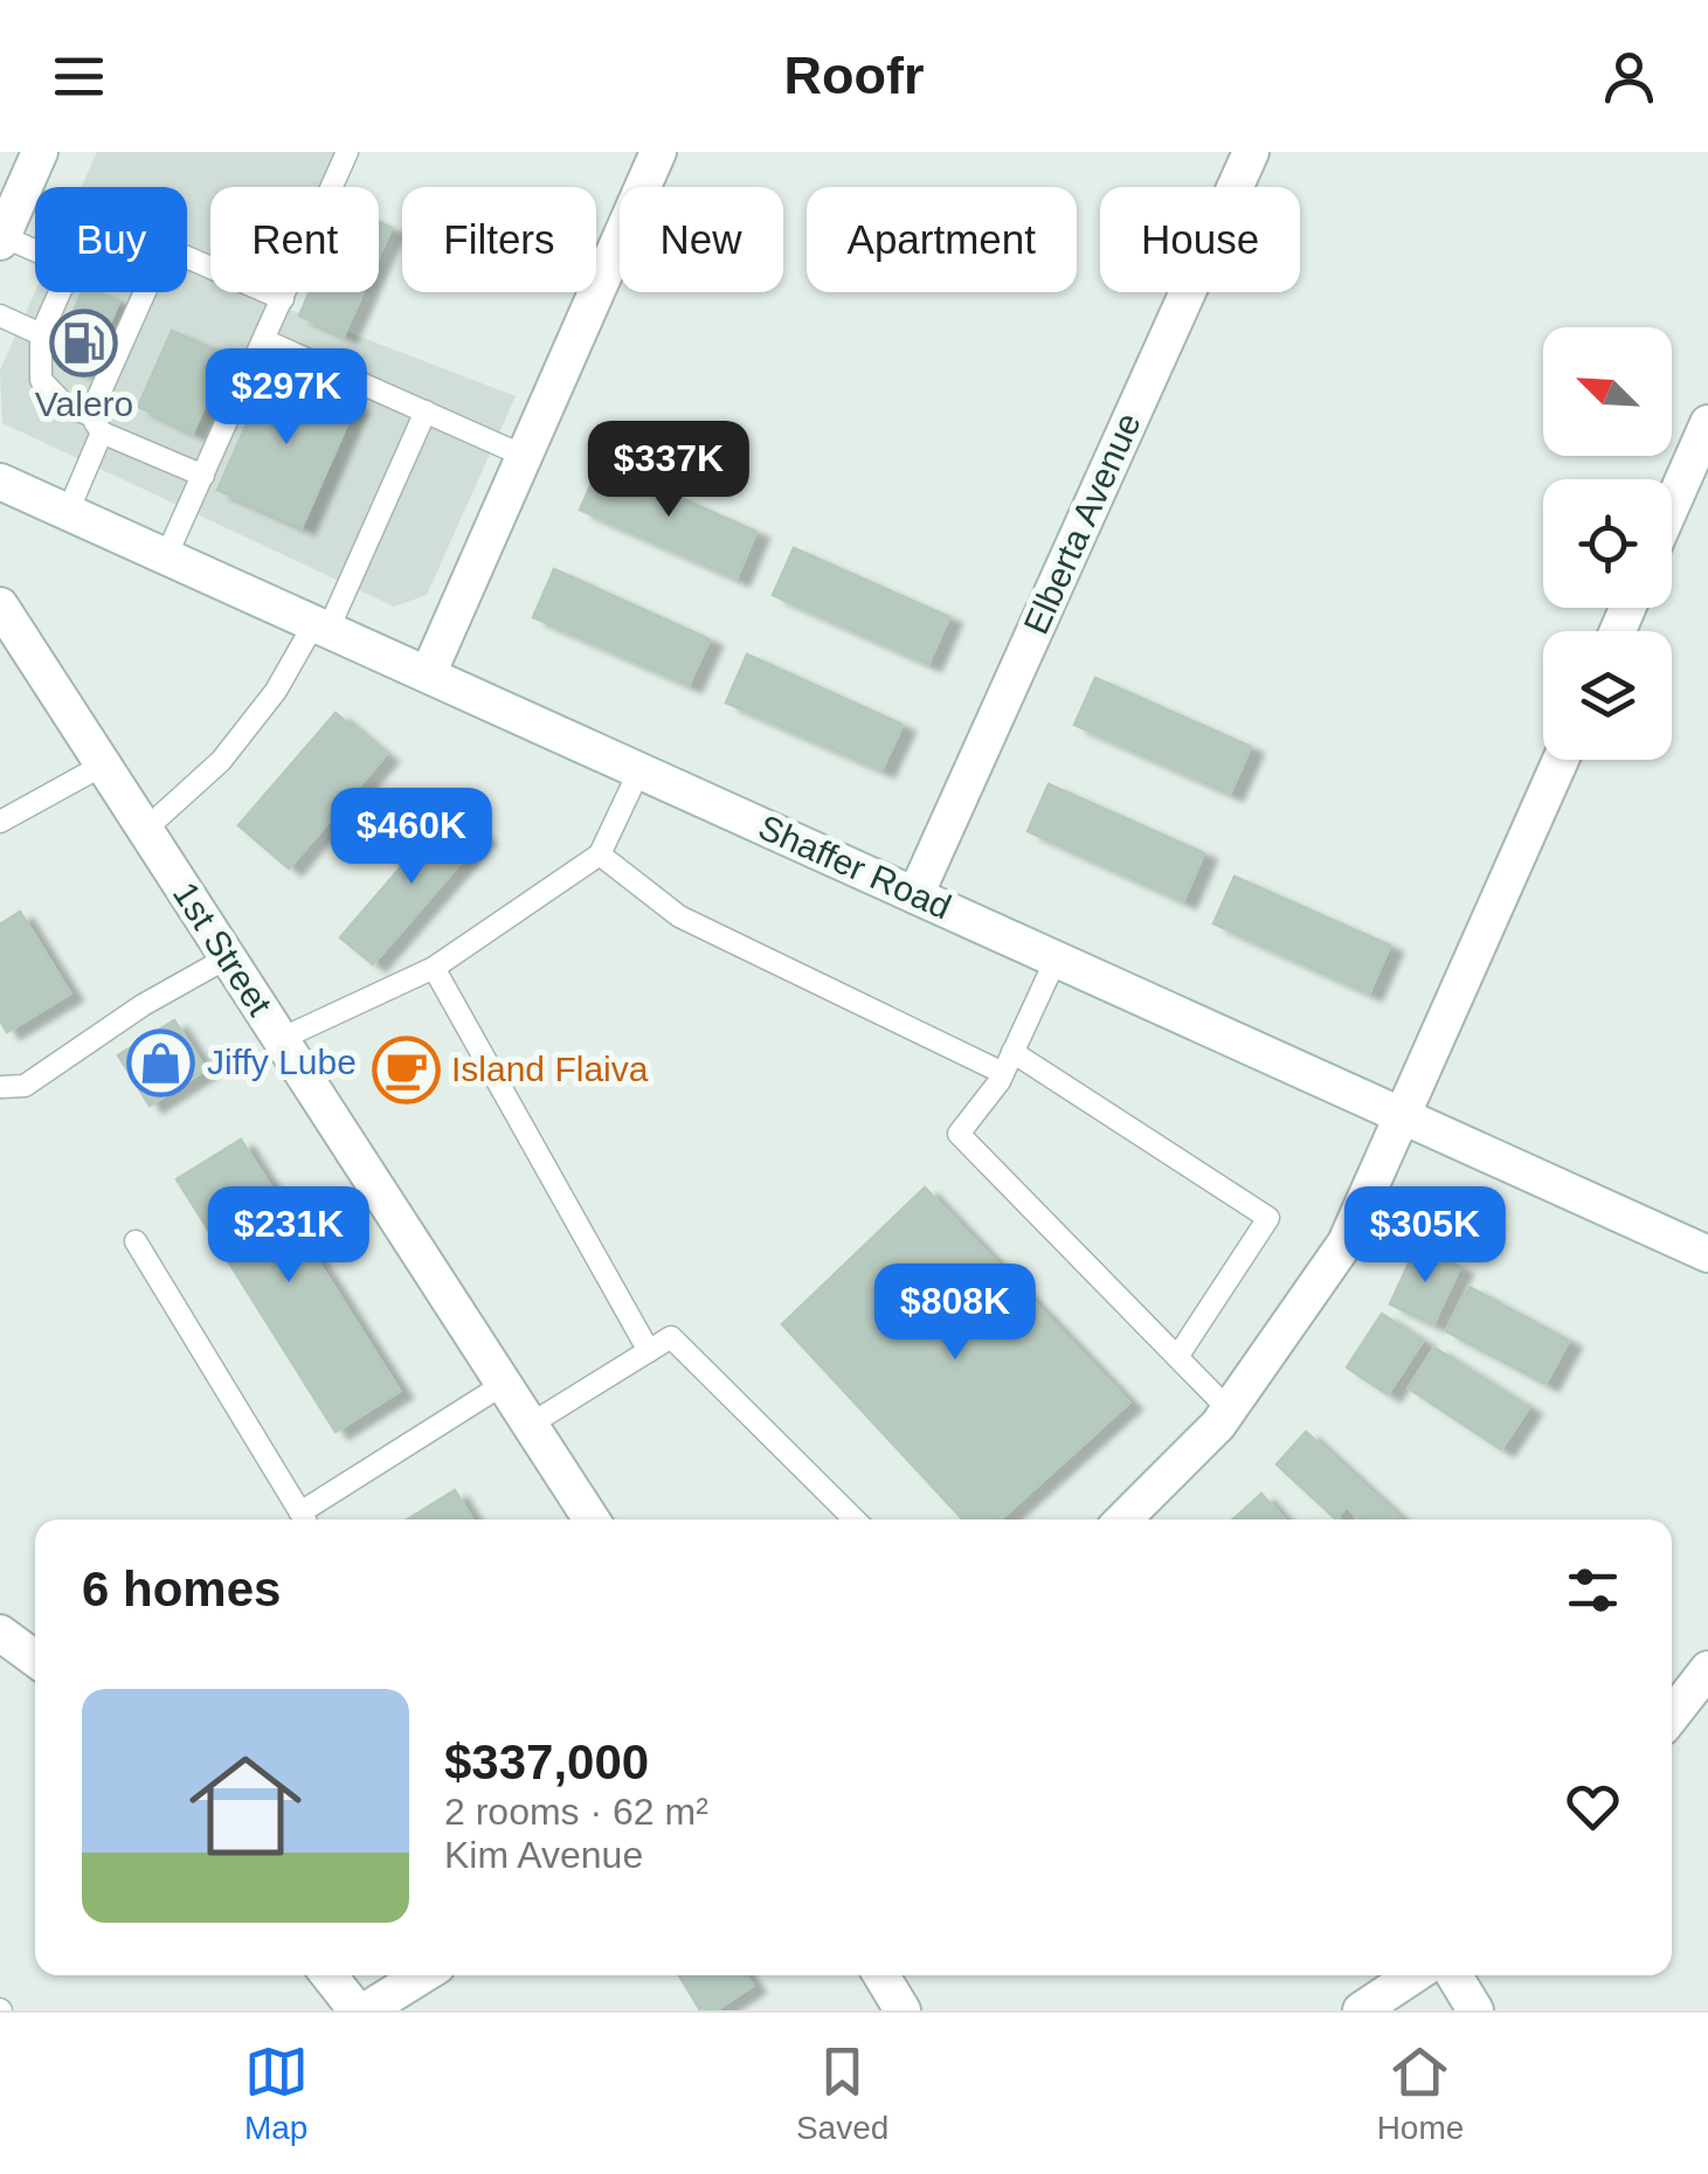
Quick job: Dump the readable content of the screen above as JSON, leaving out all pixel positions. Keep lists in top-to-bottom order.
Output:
{
  "streets": {
    "street": ["Elberta Avenue", "Shaffer Road", "1st Street"]
  },
  "crossings": [
    ["Elberta Avenue", "Shaffer Road"]
  ],
  "places": {
    "fuel station": ["Valero"],
    "shop": ["Jiffy Lube"],
    "cafe": ["Island Flaiva"]
  },
  "north": "top left",
  "page": {
    "header": "Roofr",
    "chip": [
      "Buy",
      "Rent",
      "Filters",
      "New",
      "Apartment",
      "House"
    ],
    "price": [
      "$297K",
      "$337K",
      "$460K",
      "$231K",
      "$305K",
      "$808K"
    ],
    "heading": "6 homes",
    "list": [
      {
        "name": "$337,000",
        "note": "2 rooms · 62 m² · Kim Avenue"
      }
    ],
    "tabs": ["Map", "Saved", "Home"]
  }
}
